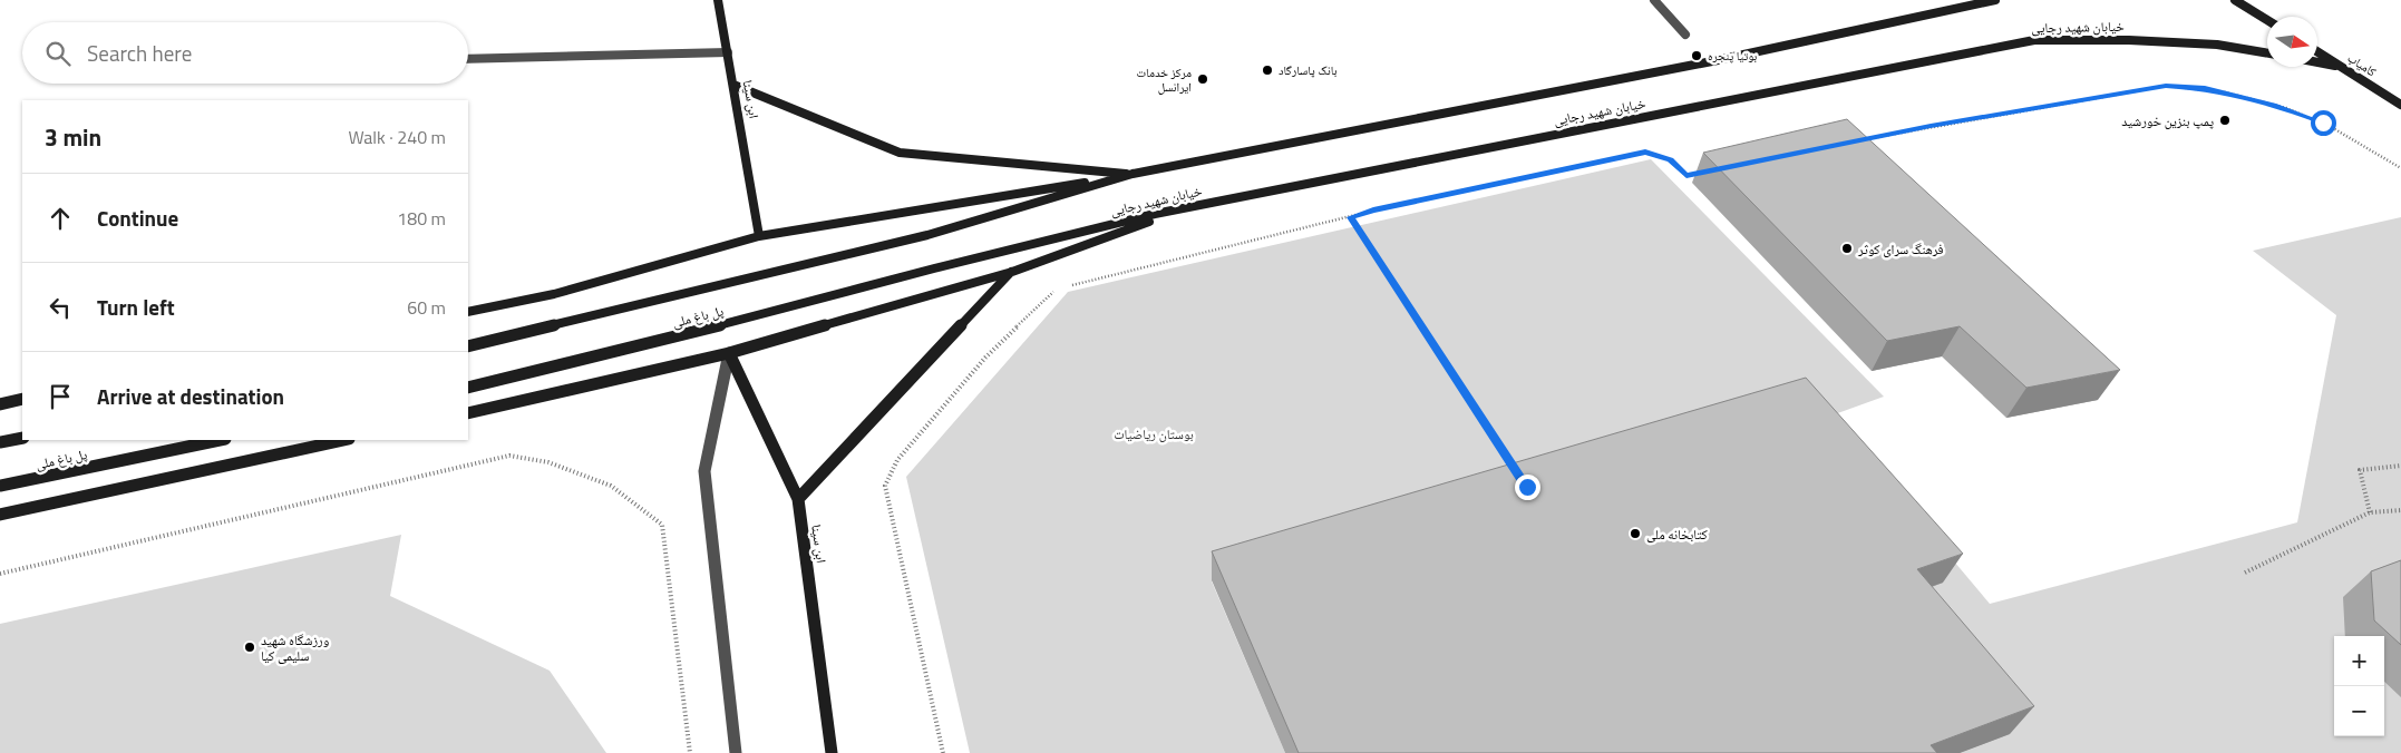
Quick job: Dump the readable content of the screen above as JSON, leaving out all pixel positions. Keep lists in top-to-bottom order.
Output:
{
  "streets": {
    "main road": [
      "خیابان شهید رجایی",
      "کامیاب",
      "ابن سینا",
      "پل باغ ملی"
    ]
  },
  "crossings": [
    ["خیابان شهید رجایی", "پل باغ ملی"]
  ],
  "parks": ["بوستان ریاضیات"],
  "places": [
    "بوتیا پنجره",
    "بانک پاسارگاد",
    "مرکز خدمات ایرانسل",
    "پمپ بنزین خورشید",
    "فرهنگ سرای کوثر",
    "کتابخانه ملی",
    "ورزشگاه شهید سلیمی کیا"
  ],
  "north": "right",
  "page": {
    "search": "Search here",
    "heading": ["3 min", "Walk · 240 m"],
    "list": [
      ["Continue", "180 m"],
      ["Turn left", "60 m"],
      "Arrive at destination"
    ],
    "map_buttons": ["+", "−"]
  }
}
